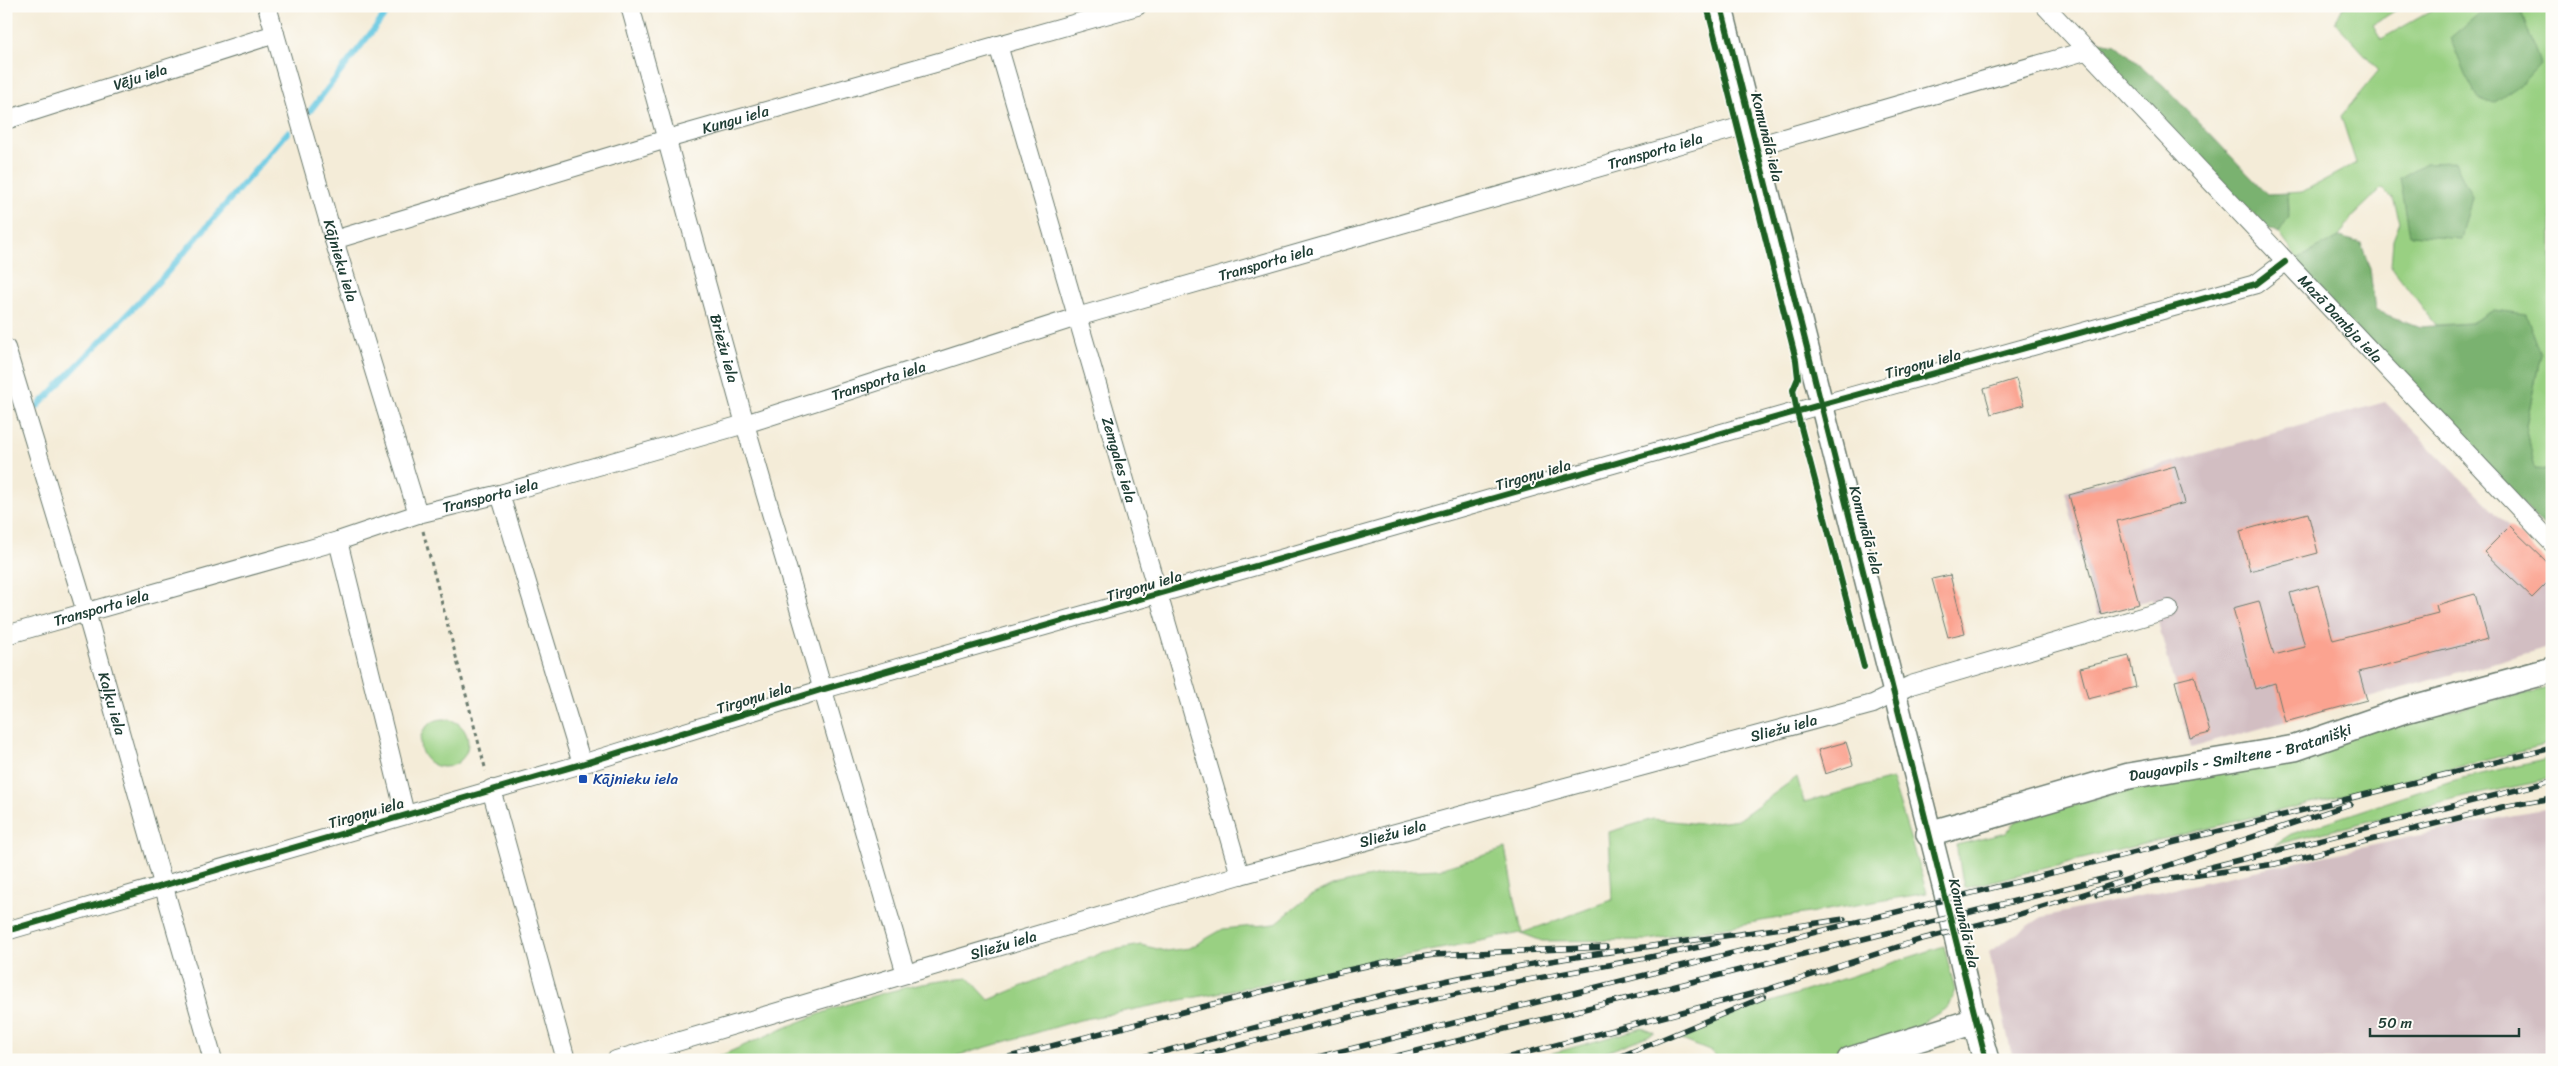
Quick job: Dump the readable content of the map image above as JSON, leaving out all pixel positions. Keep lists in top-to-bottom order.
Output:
{
  "streets": {
    "main road": ["Komunālā iela", "Daugavpils - Smiltene - Bratanišķi"],
    "street": [
      "Vēju iela",
      "Kungu iela",
      "Transporta iela",
      "Kājnieku iela",
      "Mazā Dambja iela",
      "Briežu iela",
      "Tirgoņu iela",
      "Zemgales iela",
      "Kaļķu iela",
      "Sliežu iela"
    ]
  },
  "crossings": [
    ["Vēju iela", "Kājnieku iela"],
    ["Kungu iela", "Kājnieku iela"],
    ["Kungu iela", "Briežu iela"],
    ["Kungu iela", "Zemgales iela"],
    ["Komunālā iela", "Transporta iela"],
    ["Komunālā iela", "Tirgoņu iela"],
    ["Komunālā iela", "Sliežu iela"],
    ["Komunālā iela", "Daugavpils - Smiltene - Bratanišķi"],
    ["Transporta iela", "Kājnieku iela"],
    ["Transporta iela", "Briežu iela"],
    ["Transporta iela", "Zemgales iela"],
    ["Transporta iela", "Kaļķu iela"],
    ["Mazā Dambja iela", "Tirgoņu iela"],
    ["Briežu iela", "Tirgoņu iela"],
    ["Briežu iela", "Sliežu iela"],
    ["Tirgoņu iela", "Zemgales iela"],
    ["Tirgoņu iela", "Kaļķu iela"],
    ["Zemgales iela", "Sliežu iela"]
  ],
  "places": {
    "transit": ["Kājnieku iela"]
  },
  "scale_bar": "50 m"
}
